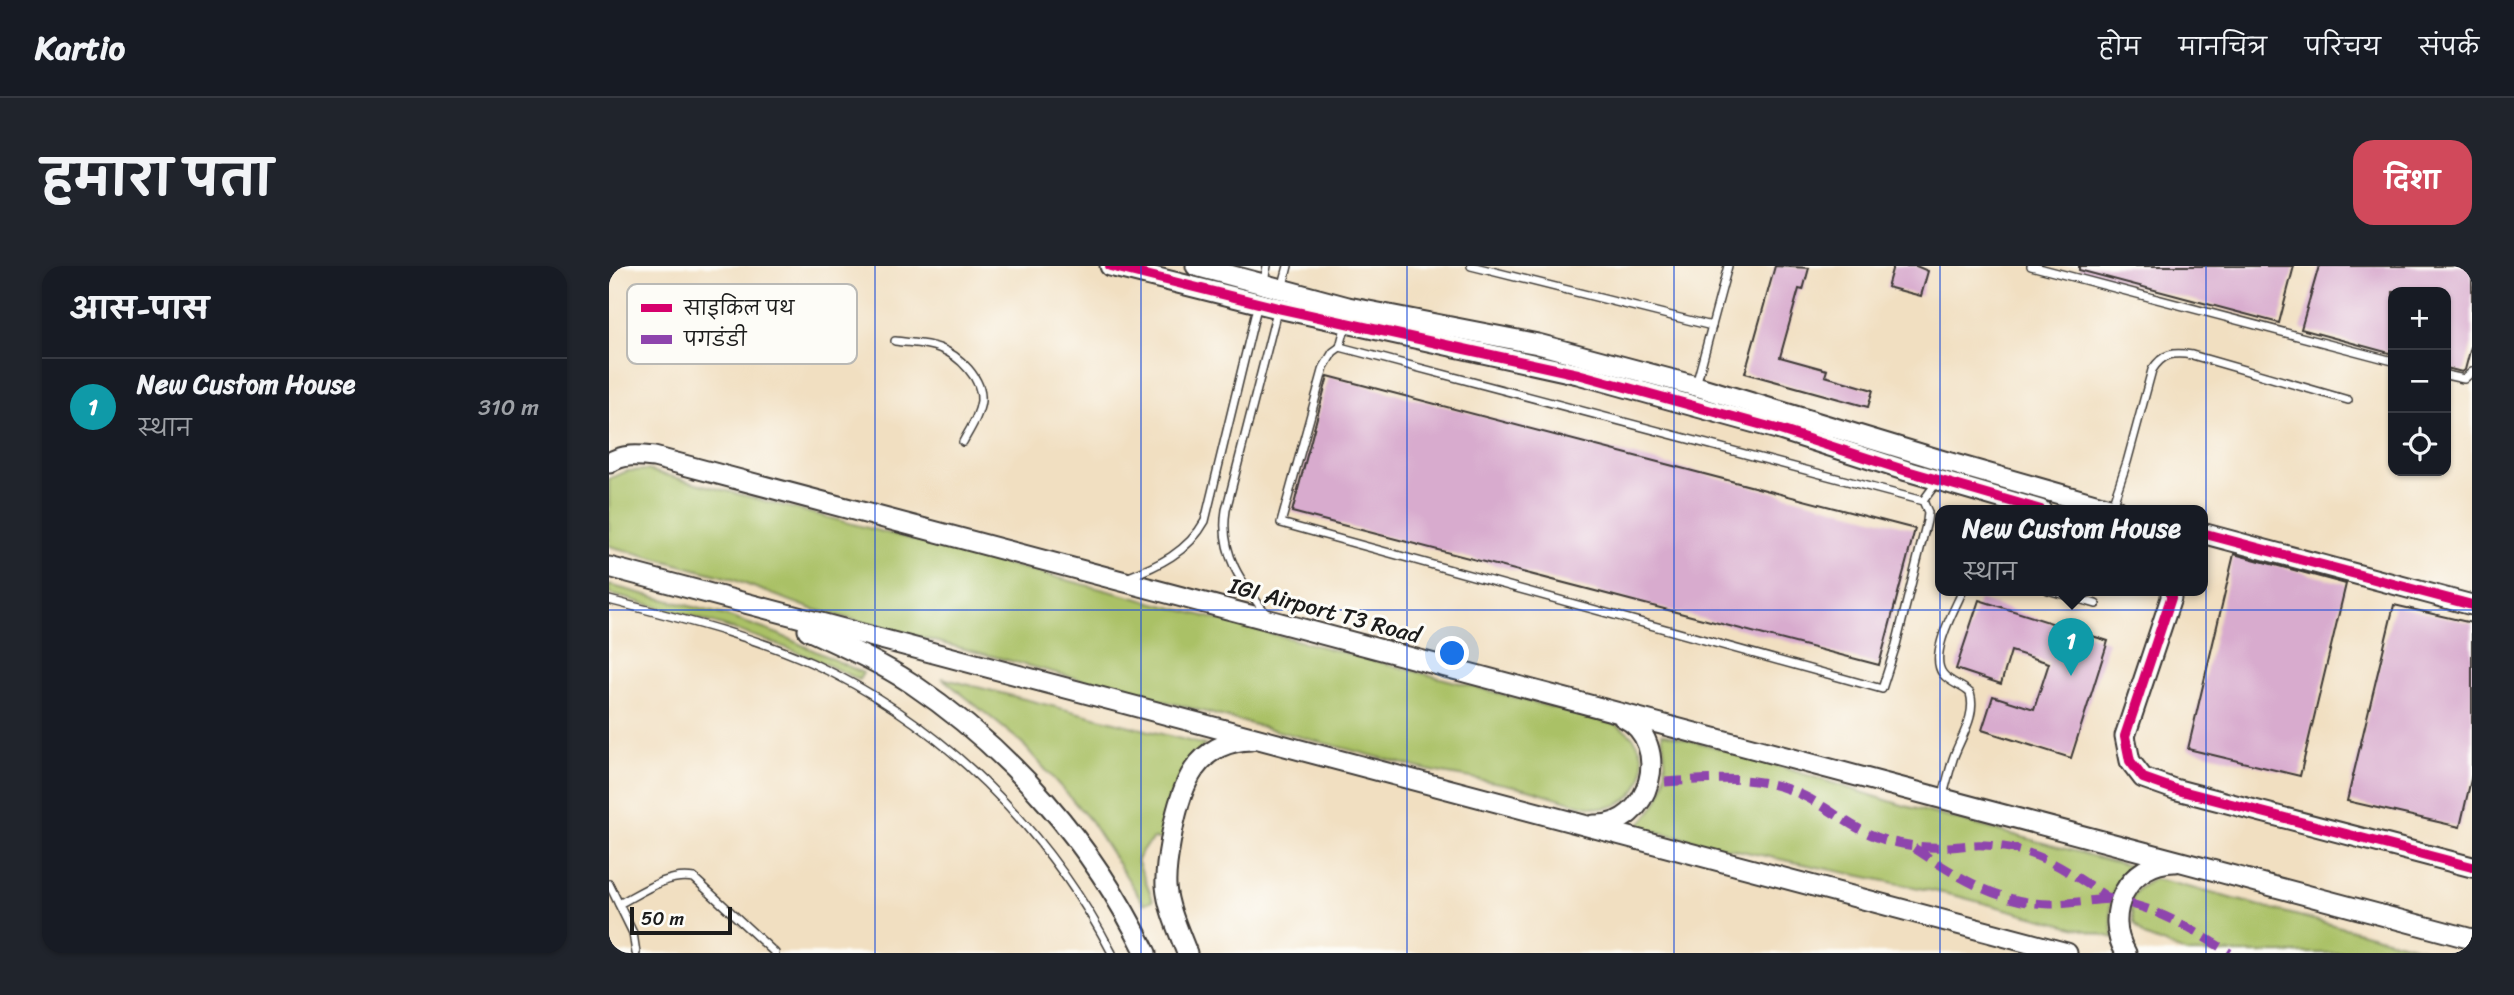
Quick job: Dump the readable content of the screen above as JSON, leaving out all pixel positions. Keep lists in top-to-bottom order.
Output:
{
  "streets": {
    "main road": ["IGI Airport T3 Road"]
  },
  "legend": ["साइकिल पथ", "पगडंडी"],
  "scale_bar": "50 m",
  "page": {
    "header": "Kartio",
    "nav": [
      "होम",
      "मानचित्र",
      "परिचय",
      "संपर्क"
    ],
    "title": "हमारा पता",
    "buttons": "दिशा",
    "heading": "आस-पास",
    "map_buttons": ["+", "−"],
    "list": [
      {
        "mark": "1",
        "name": "New Custom House",
        "note": "स्थान",
        "value": "310 m"
      }
    ],
    "popup": ["New Custom House", "स्थान"],
    "pins": "1",
    "scale": "50 m"
  }
}
